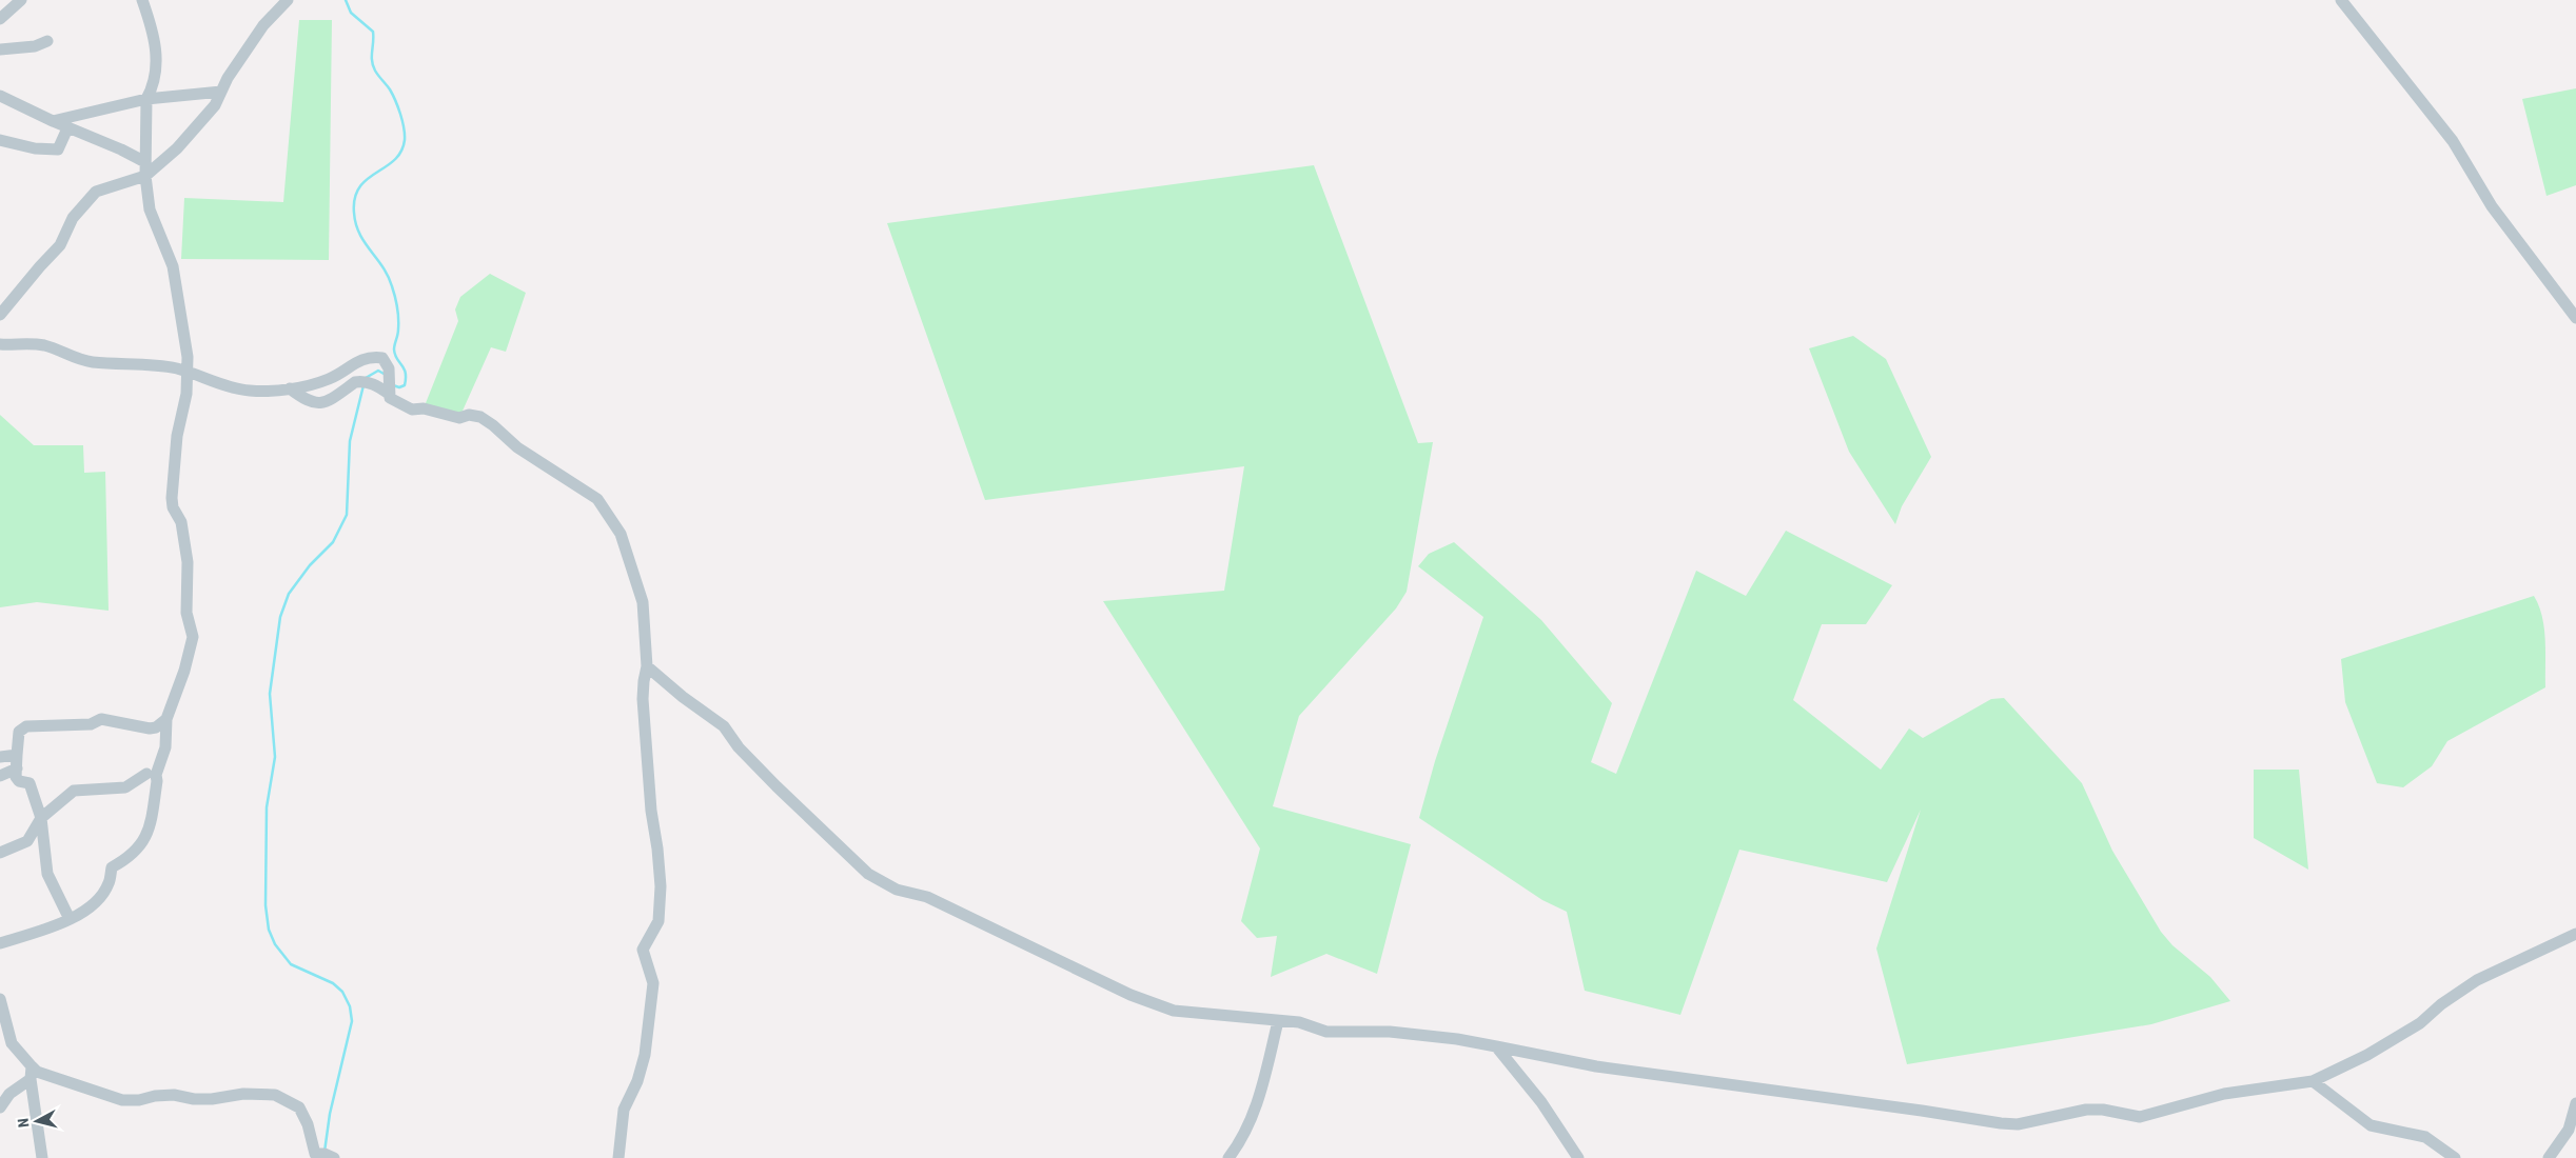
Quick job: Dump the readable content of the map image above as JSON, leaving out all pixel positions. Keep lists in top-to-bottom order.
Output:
{
  "north": "left"
}
